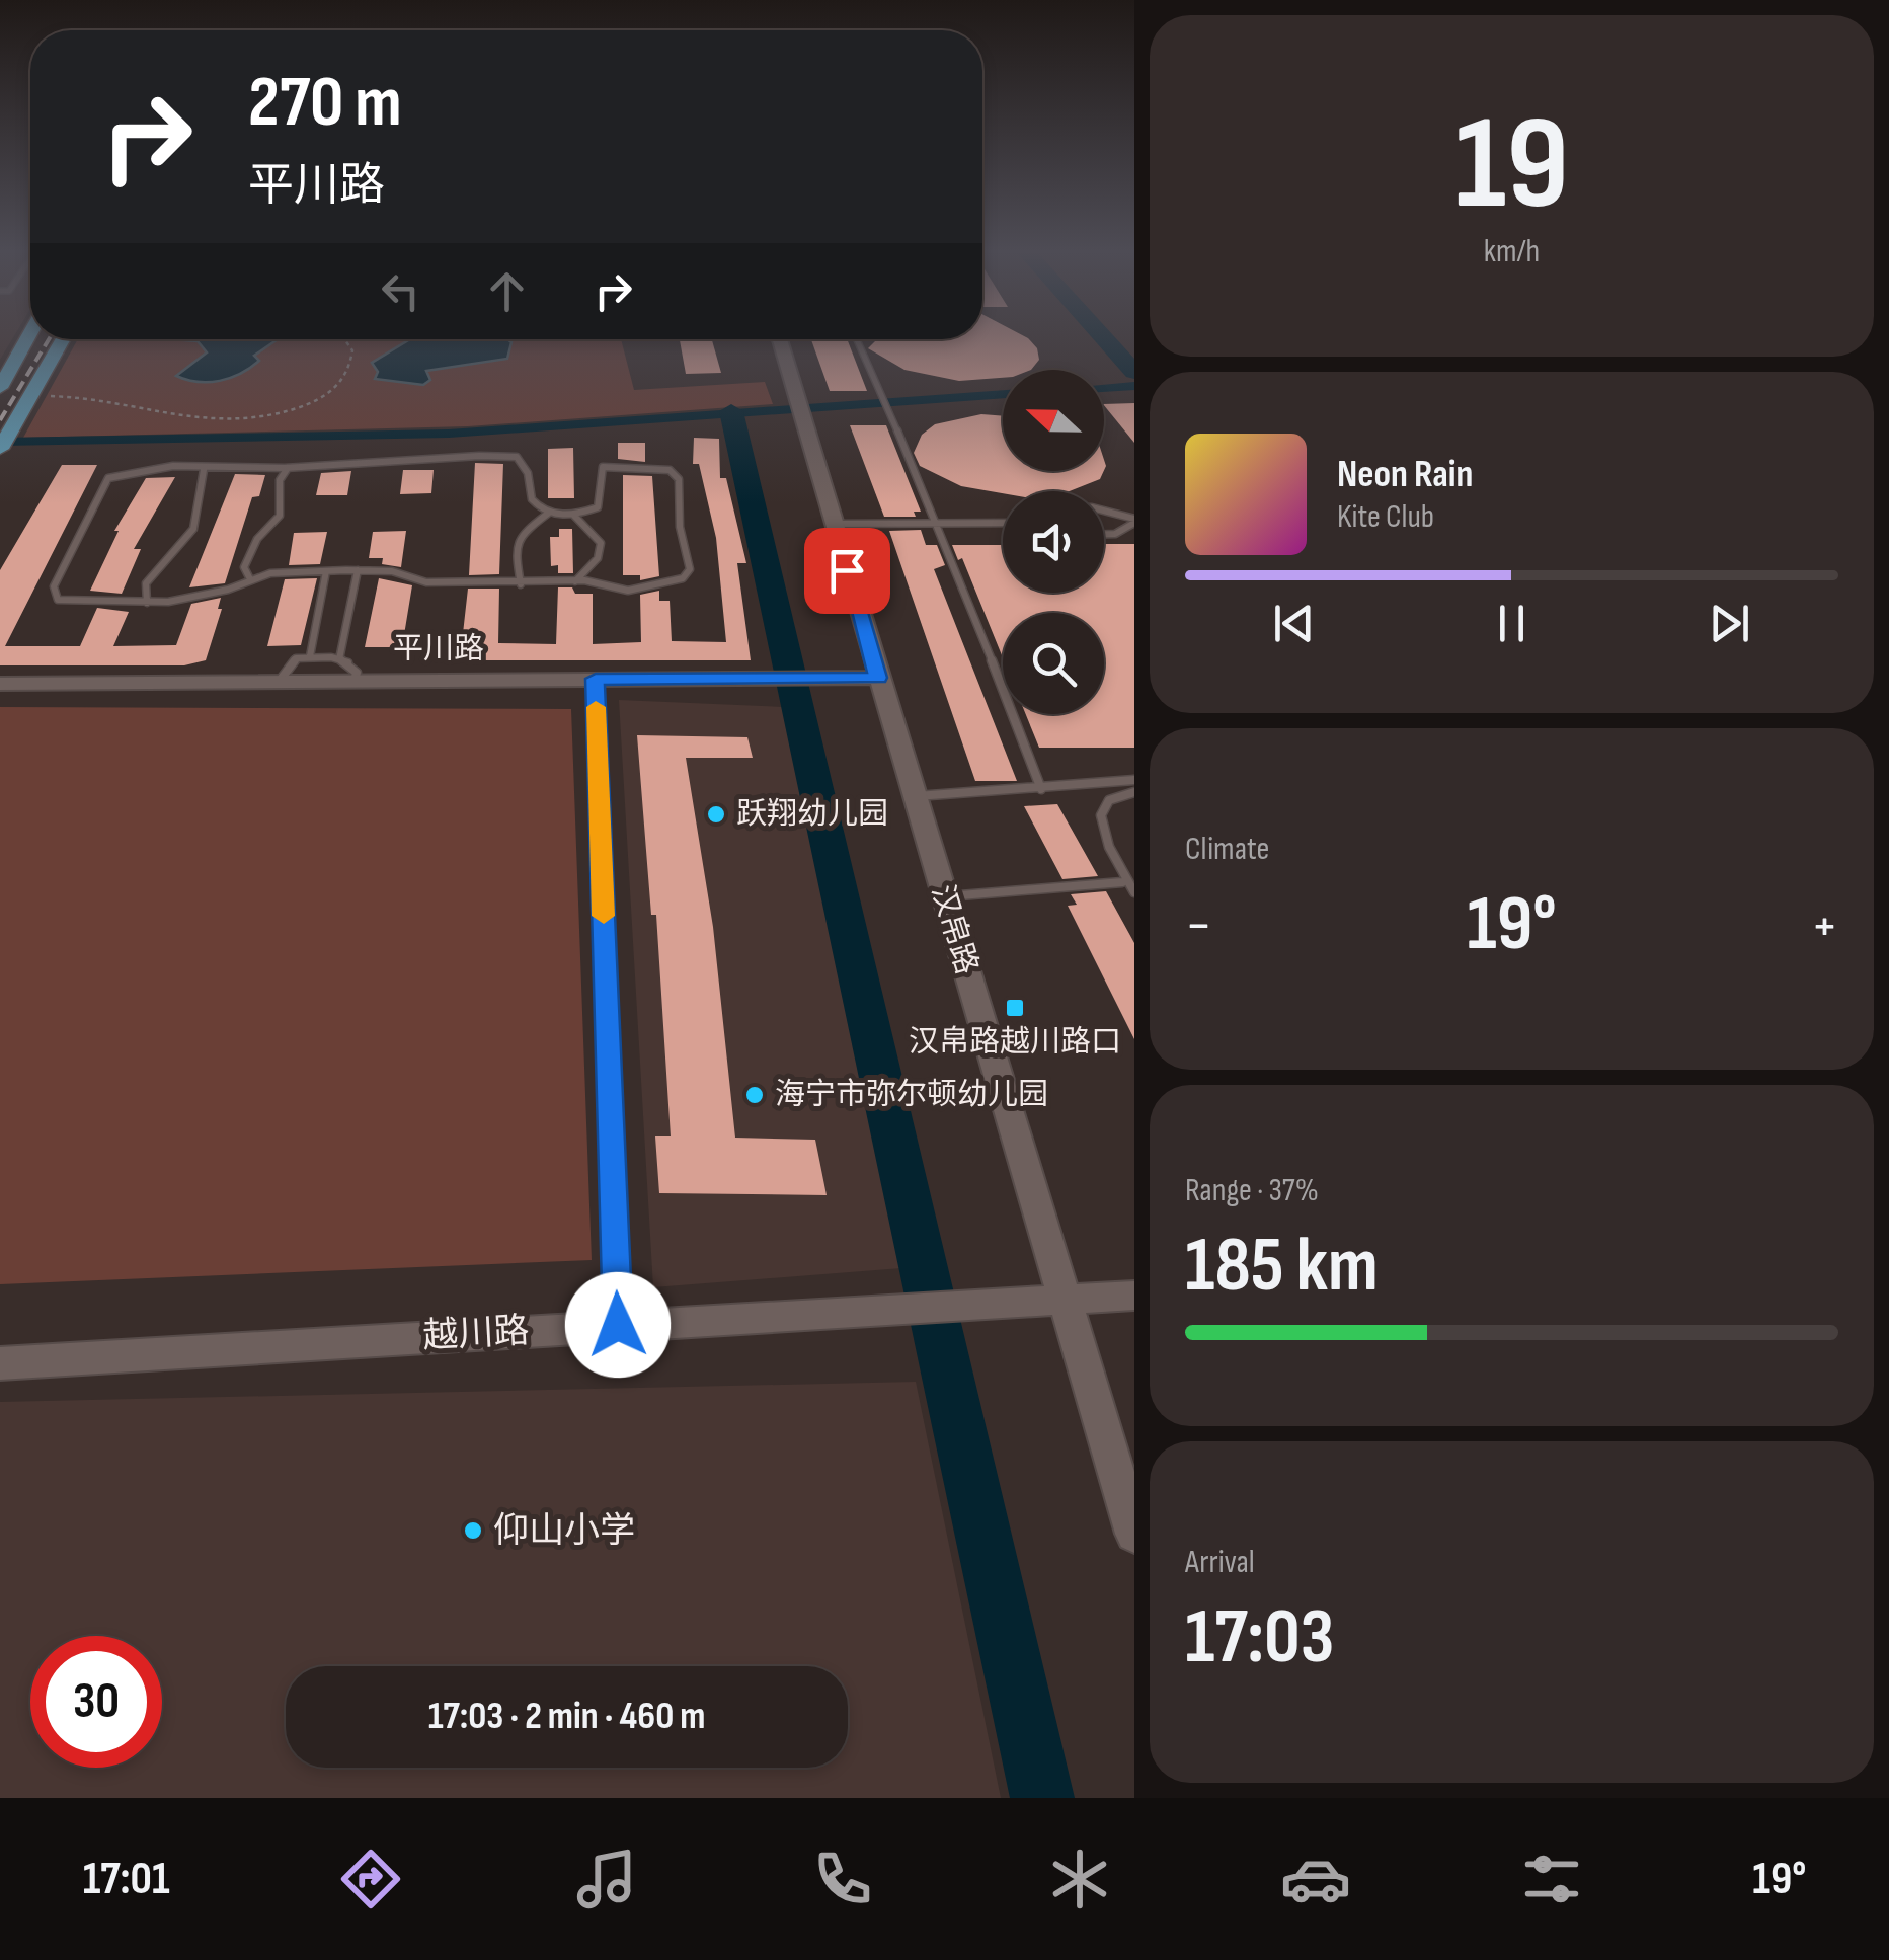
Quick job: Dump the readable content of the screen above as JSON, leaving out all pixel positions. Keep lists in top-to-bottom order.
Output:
{
  "streets": {
    "street": ["平川路", "汉帛路", "越川路"]
  },
  "crossings": [
    ["平川路", "汉帛路"],
    ["汉帛路", "越川路"]
  ],
  "places": {
    "other": ["跃翔幼儿园", "海宁市弥尔顿幼儿园", "仰山小学"],
    "transit": ["汉帛路越川路口"]
  },
  "north": "left",
  "page": {
    "tile": [
      ["19", "km/h"],
      "Climate",
      ["Range · 37%", "185 km"],
      ["Arrival", "17:03"]
    ],
    "turn": ["270 m", "平川路"],
    "song": ["Neon Rain", "Kite Club"],
    "heat": ["−", "19°", "+"],
    "limit": "30",
    "trip": "17:03 · 2 min · 460 m",
    "tabs": ["17:01", "19°"]
  }
}
